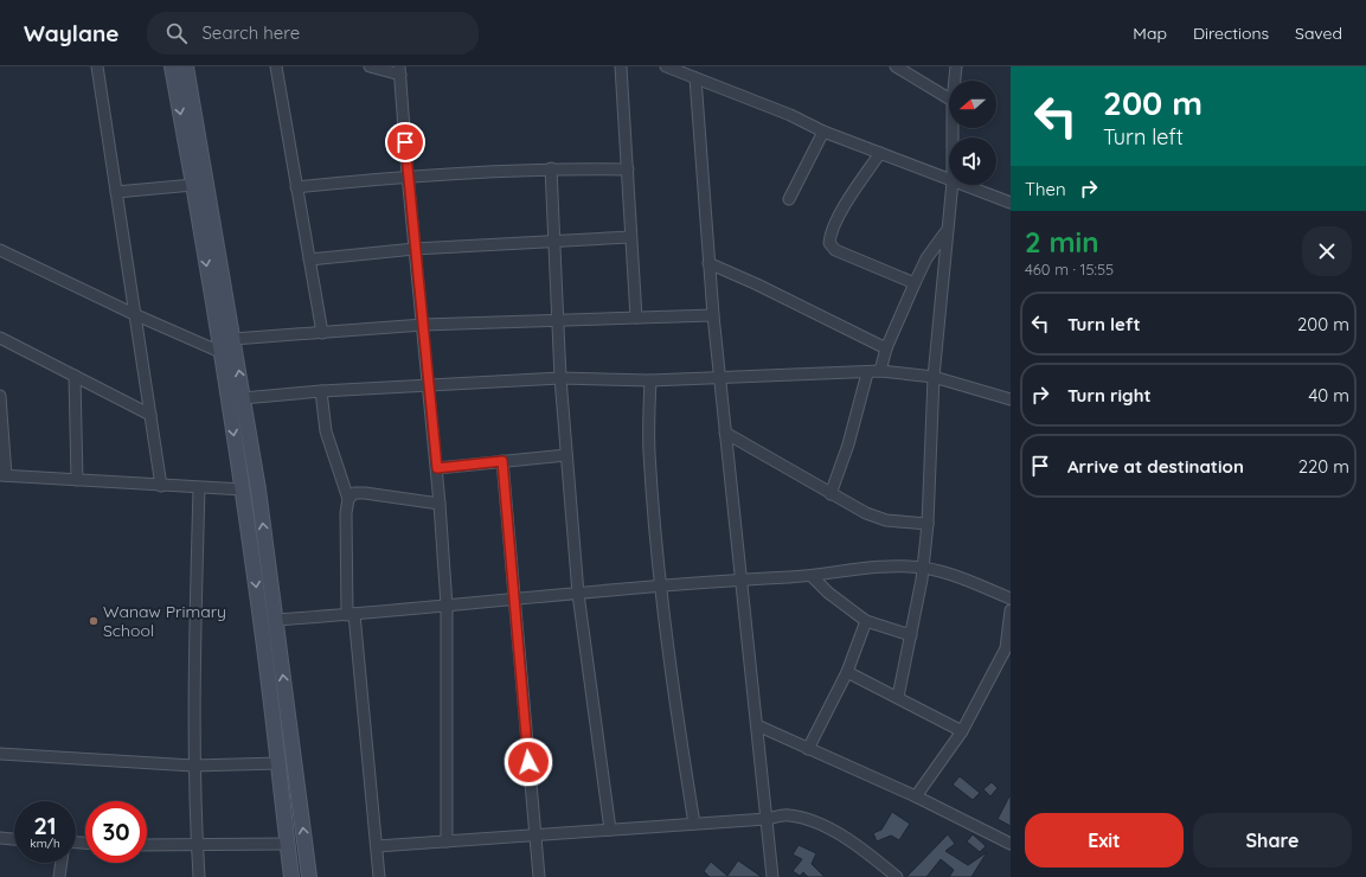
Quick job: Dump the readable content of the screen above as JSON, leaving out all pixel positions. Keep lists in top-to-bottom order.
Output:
{
  "places": ["Wanaw Primary School"],
  "north": "left",
  "page": {
    "header": "Waylane",
    "search": "Search here",
    "nav": ["Map", "Directions", "Saved"],
    "turn": ["200 m", "Turn left"],
    "then": "Then",
    "heading": ["2 min", "460 m · 15:55"],
    "list": [
      {
        "name": "Turn left",
        "value": "200 m"
      },
      {
        "name": "Turn right",
        "value": "40 m"
      },
      {
        "name": "Arrive at destination",
        "value": "220 m"
      }
    ],
    "speed": "21 km/h",
    "limit": "30",
    "buttons": ["Exit", "Share"]
  }
}
